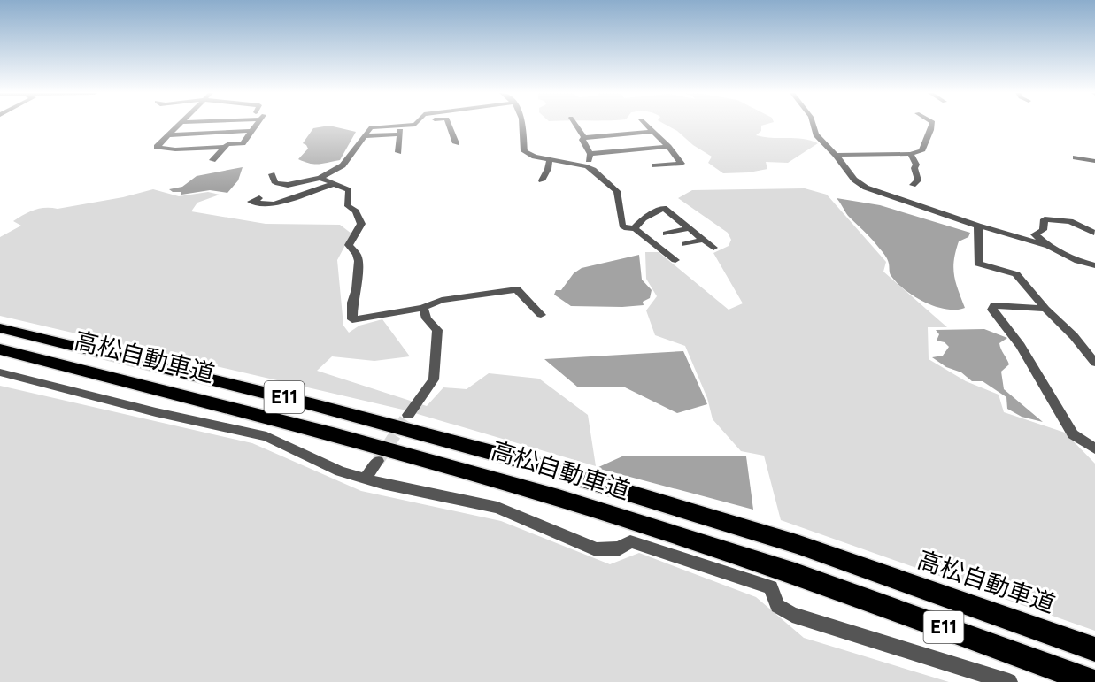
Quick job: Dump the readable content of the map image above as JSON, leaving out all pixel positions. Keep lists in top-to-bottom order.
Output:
{
  "streets": {
    "highway": ["高松自動車道", "E11"]
  }
}
